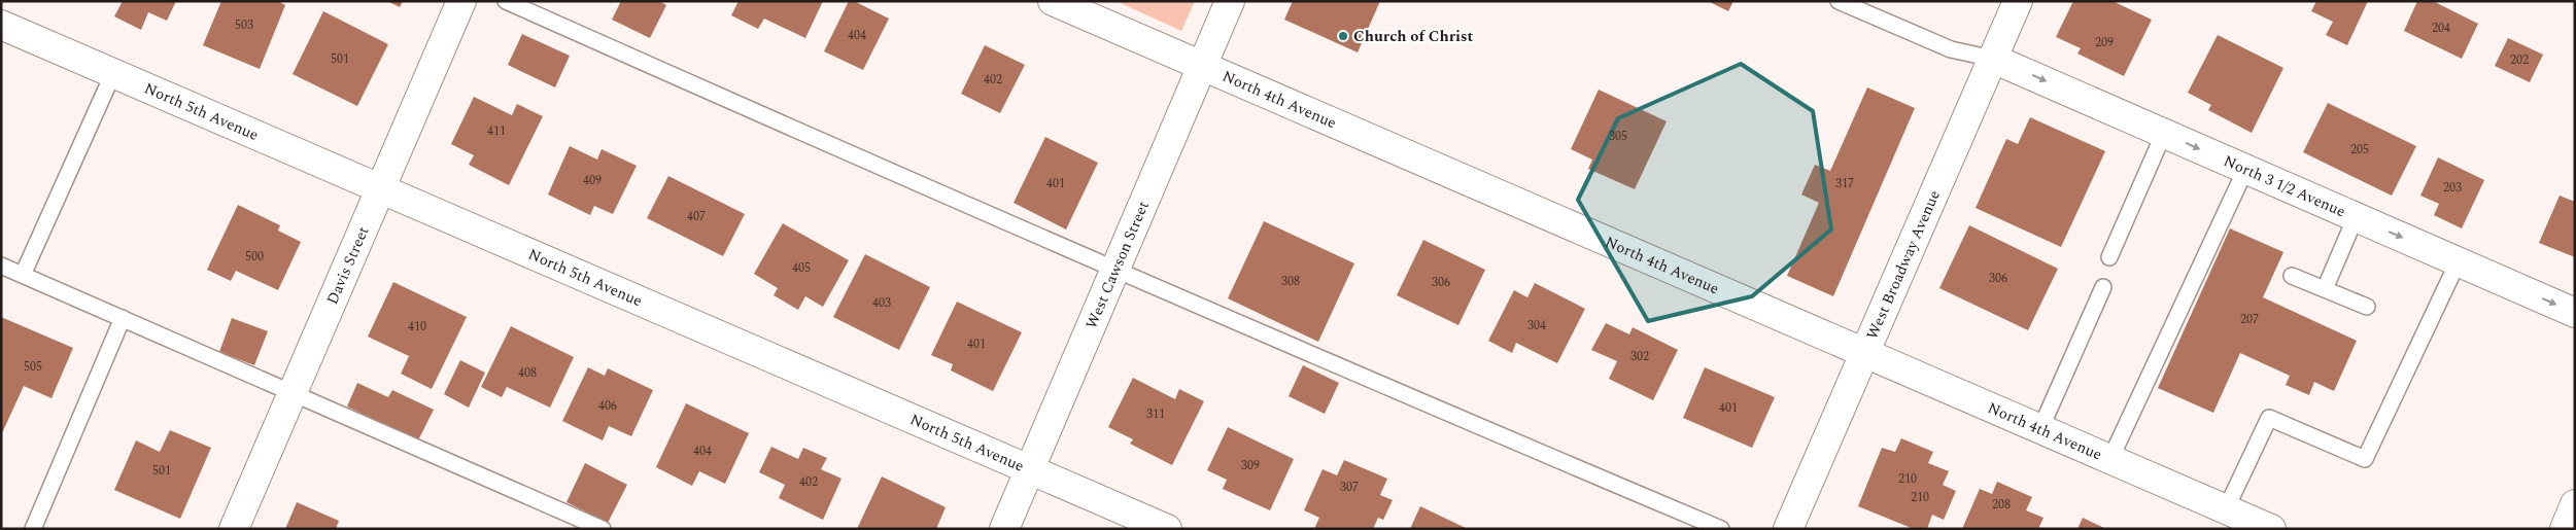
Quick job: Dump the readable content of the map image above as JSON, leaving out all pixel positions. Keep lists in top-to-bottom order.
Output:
{
  "streets": {
    "street": [
      "North 4th Avenue",
      "North 5th Avenue",
      "North 3 1/2 Avenue",
      "Davis Street",
      "West Cawson Street",
      "West Broadway Avenue"
    ]
  },
  "crossings": [
    ["North 4th Avenue", "West Cawson Street"],
    ["North 4th Avenue", "West Broadway Avenue"],
    ["North 5th Avenue", "Davis Street"],
    ["North 5th Avenue", "West Cawson Street"],
    ["North 3 1/2 Avenue", "West Broadway Avenue"]
  ],
  "one_way": ["North 3 1/2 Avenue"],
  "places": ["Church of Christ"],
  "house_numbers": [
    "503",
    "204",
    "404",
    "209",
    "501",
    "202",
    "402",
    "411",
    "305",
    "205",
    "409",
    "401",
    "317",
    "203",
    "407",
    "500",
    "405",
    "306",
    "308",
    "306",
    "403",
    "207",
    "304",
    "410",
    "401",
    "302",
    "505",
    "408",
    "406",
    "401",
    "311",
    "404",
    "309",
    "501",
    "210",
    "402",
    "307",
    "210",
    "208"
  ]
}
